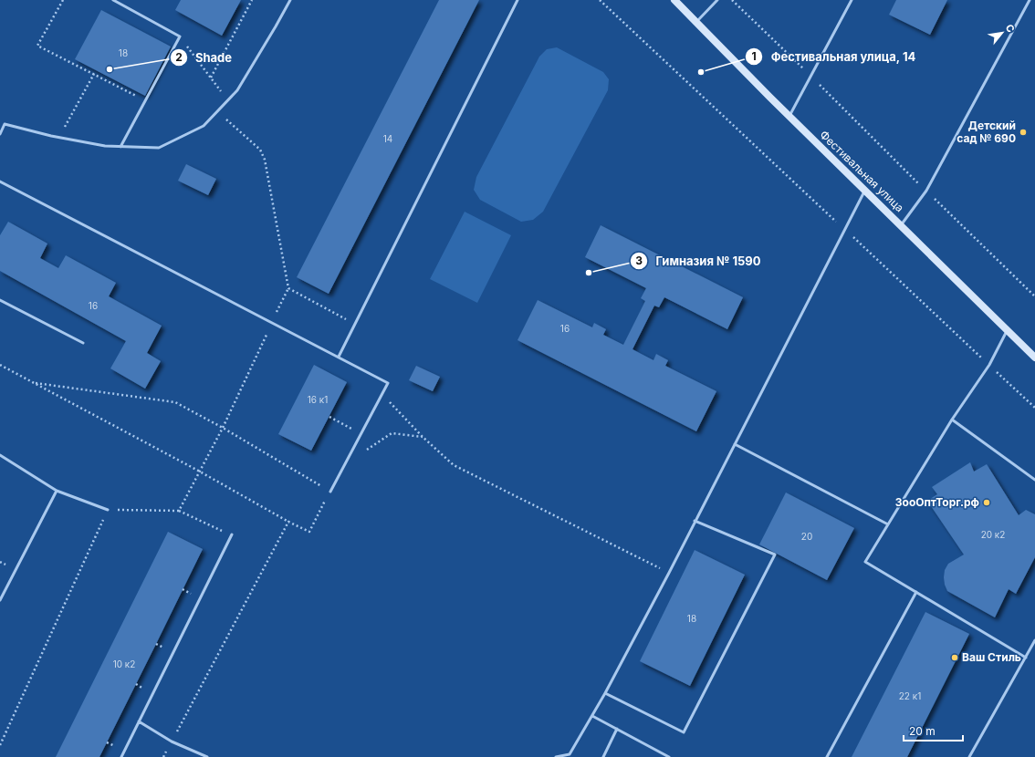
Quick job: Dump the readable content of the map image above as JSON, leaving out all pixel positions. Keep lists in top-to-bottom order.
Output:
{
  "streets": {
    "street": ["Фестивальная улица"]
  },
  "places": [
    "Shade",
    "Фестивальная улица, 14",
    "Детский сад № 690",
    "Гимназия № 1590",
    "ЗооОптТорг.рф",
    "Ваш Стиль"
  ],
  "house_numbers": [
    "18",
    "14",
    "16",
    "16",
    "16 к1",
    "20 к2",
    "20",
    "18",
    "10 к2",
    "22 к1"
  ],
  "scale_bar": "20 m",
  "north": "top right"
}
